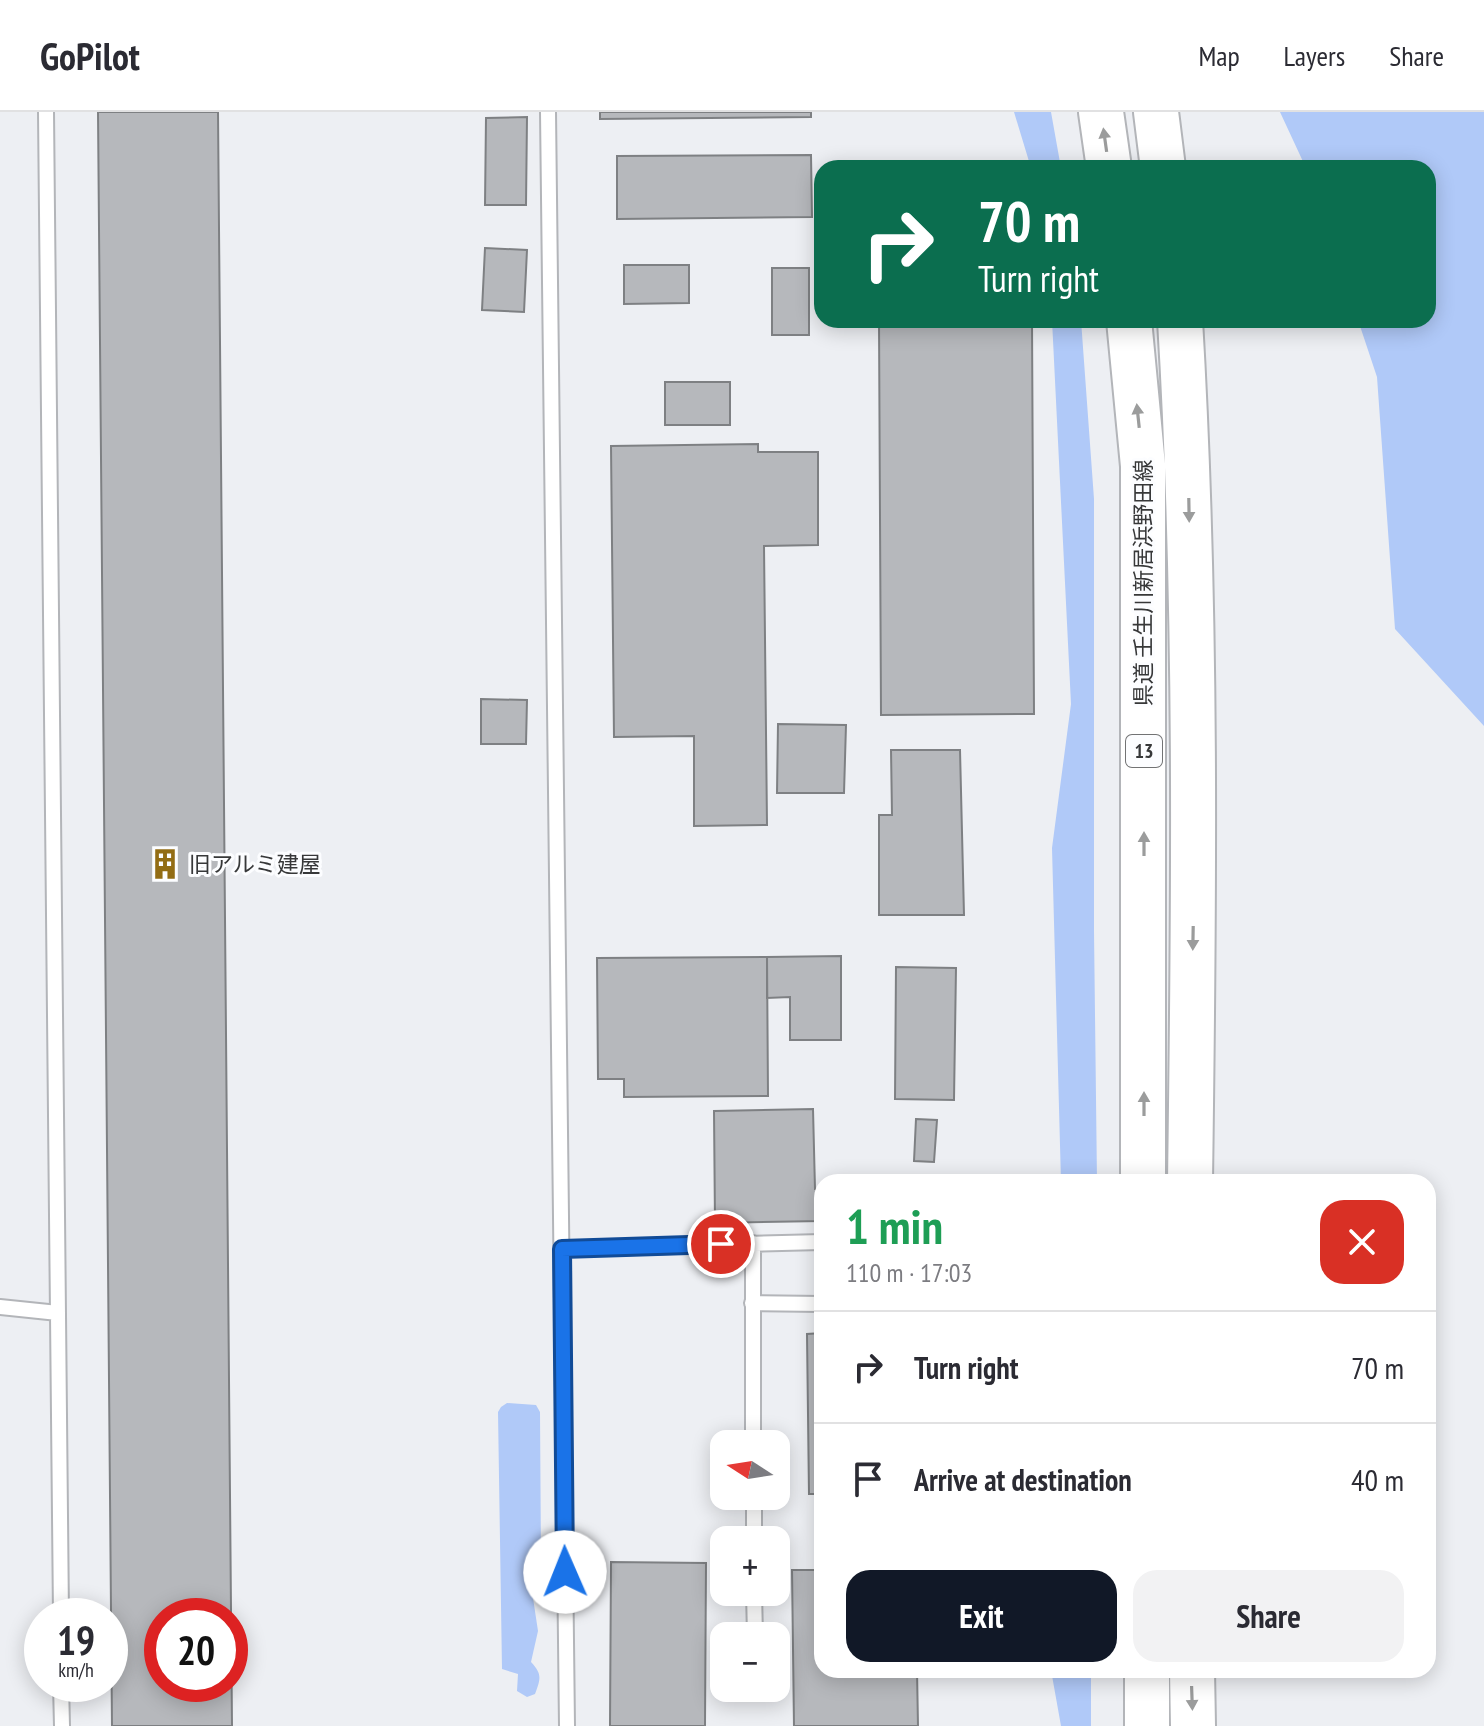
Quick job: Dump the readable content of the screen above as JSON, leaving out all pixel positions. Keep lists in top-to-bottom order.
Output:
{
  "streets": {
    "main road": ["県道 壬生川新居浜野田線", "13"]
  },
  "places": {
    "building": ["旧アルミ建屋"]
  },
  "north": "left",
  "page": {
    "header": "GoPilot",
    "nav": ["Map", "Layers", "Share"],
    "turn": ["70 m", "Turn right"],
    "heading": ["1 min", "110 m · 17:03"],
    "list": [
      {
        "name": "Turn right",
        "value": "70 m"
      },
      {
        "name": "Arrive at destination",
        "value": "40 m"
      }
    ],
    "map_buttons": ["+", "−"],
    "buttons": ["Exit", "Share"],
    "speed": "19 km/h",
    "limit": "20"
  }
}
